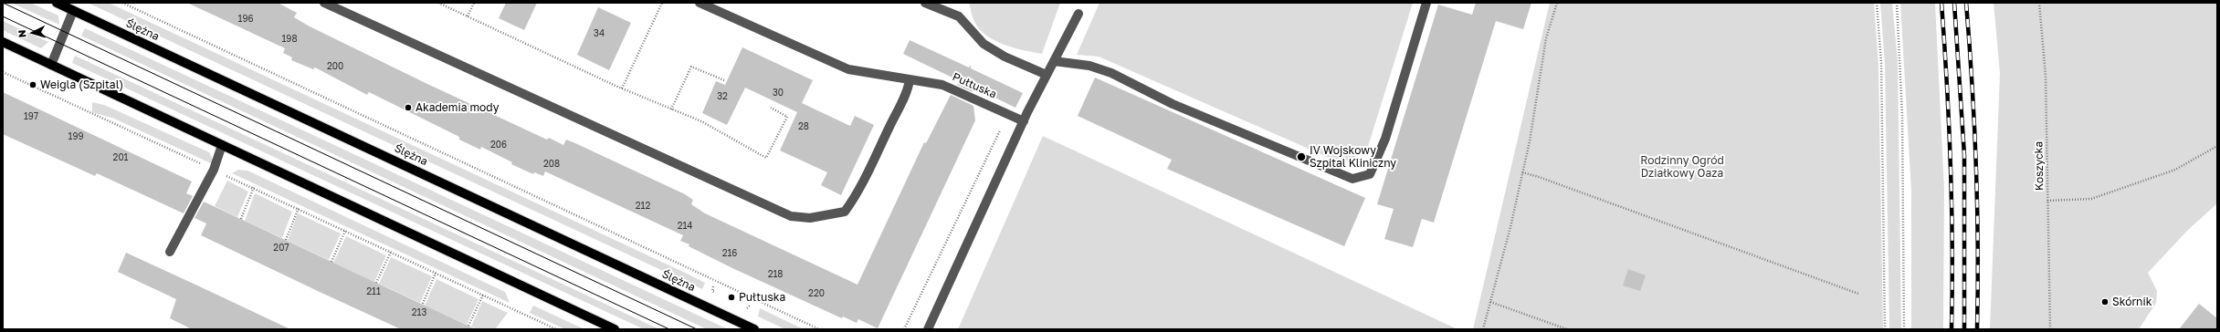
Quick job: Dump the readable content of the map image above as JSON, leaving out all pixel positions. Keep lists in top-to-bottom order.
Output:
{
  "streets": {
    "main road": ["Ślężna"],
    "street": ["Pułtuska"],
    "path": ["Koszycka"]
  },
  "parks": ["Rodzinny Ogród Działkowy Oaza"],
  "places": [
    "Weigla (Szpital)",
    "Akademia mody",
    "IV Wojskowy Szpital Kliniczny",
    "Pułtuska",
    "Skórnik"
  ],
  "house_numbers": [
    "196",
    "34",
    "198",
    "200",
    "30",
    "32",
    "197",
    "28",
    "199",
    "206",
    "201",
    "208",
    "212",
    "214",
    "207",
    "216",
    "218",
    "211",
    "220",
    "213"
  ],
  "north": "left"
}
